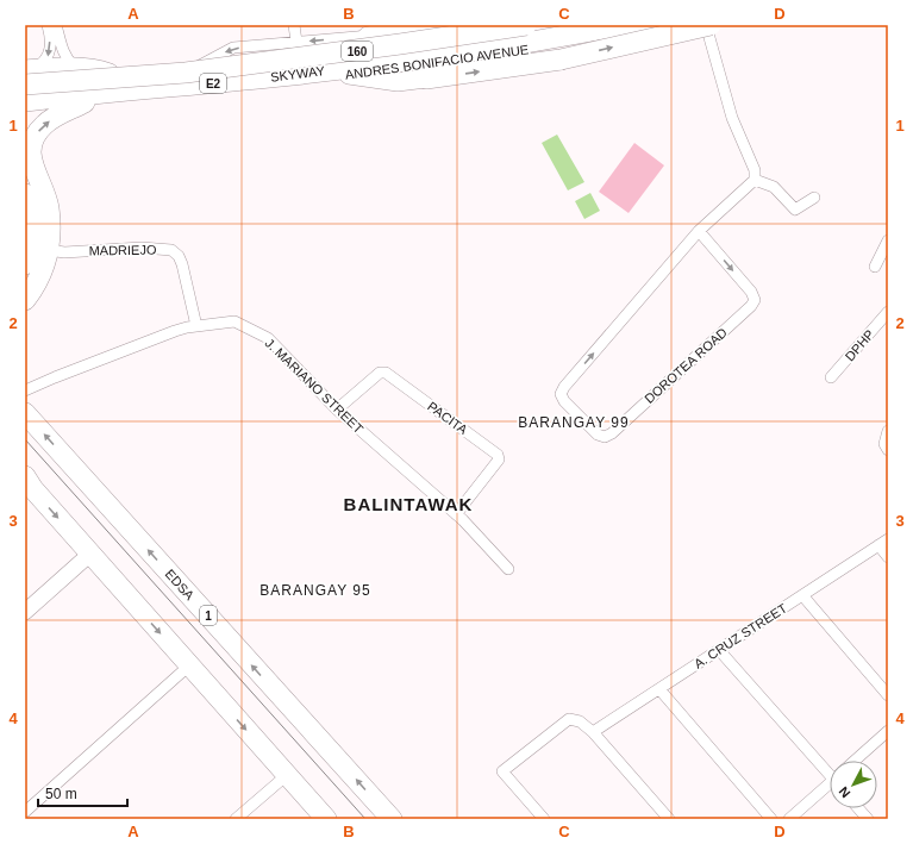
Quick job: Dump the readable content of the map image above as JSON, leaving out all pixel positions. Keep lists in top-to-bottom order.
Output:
{
  "streets": {
    "highway": [
      "SKYWAY",
      "E2",
      "EDSA",
      "1"
    ],
    "main road": ["160", "ANDRES BONIFACIO AVENUE"],
    "street": [
      "MADRIEJO",
      "DPHP",
      "DOROTEA ROAD",
      "J. MARIANO STREET",
      "PACITA",
      "A. CRUZ STREET"
    ]
  },
  "crossings": [
    ["MADRIEJO", "J. MARIANO STREET"],
    ["J. MARIANO STREET", "PACITA"]
  ],
  "districts": ["BARANGAY 99", "BALINTAWAK", "BARANGAY 95"],
  "scale_bar": "50 m",
  "north": "bottom left",
  "grid": {
    "columns": [
      "A",
      "B",
      "C",
      "D"
    ],
    "rows": [
      "1",
      "2",
      "3",
      "4"
    ]
  }
}
